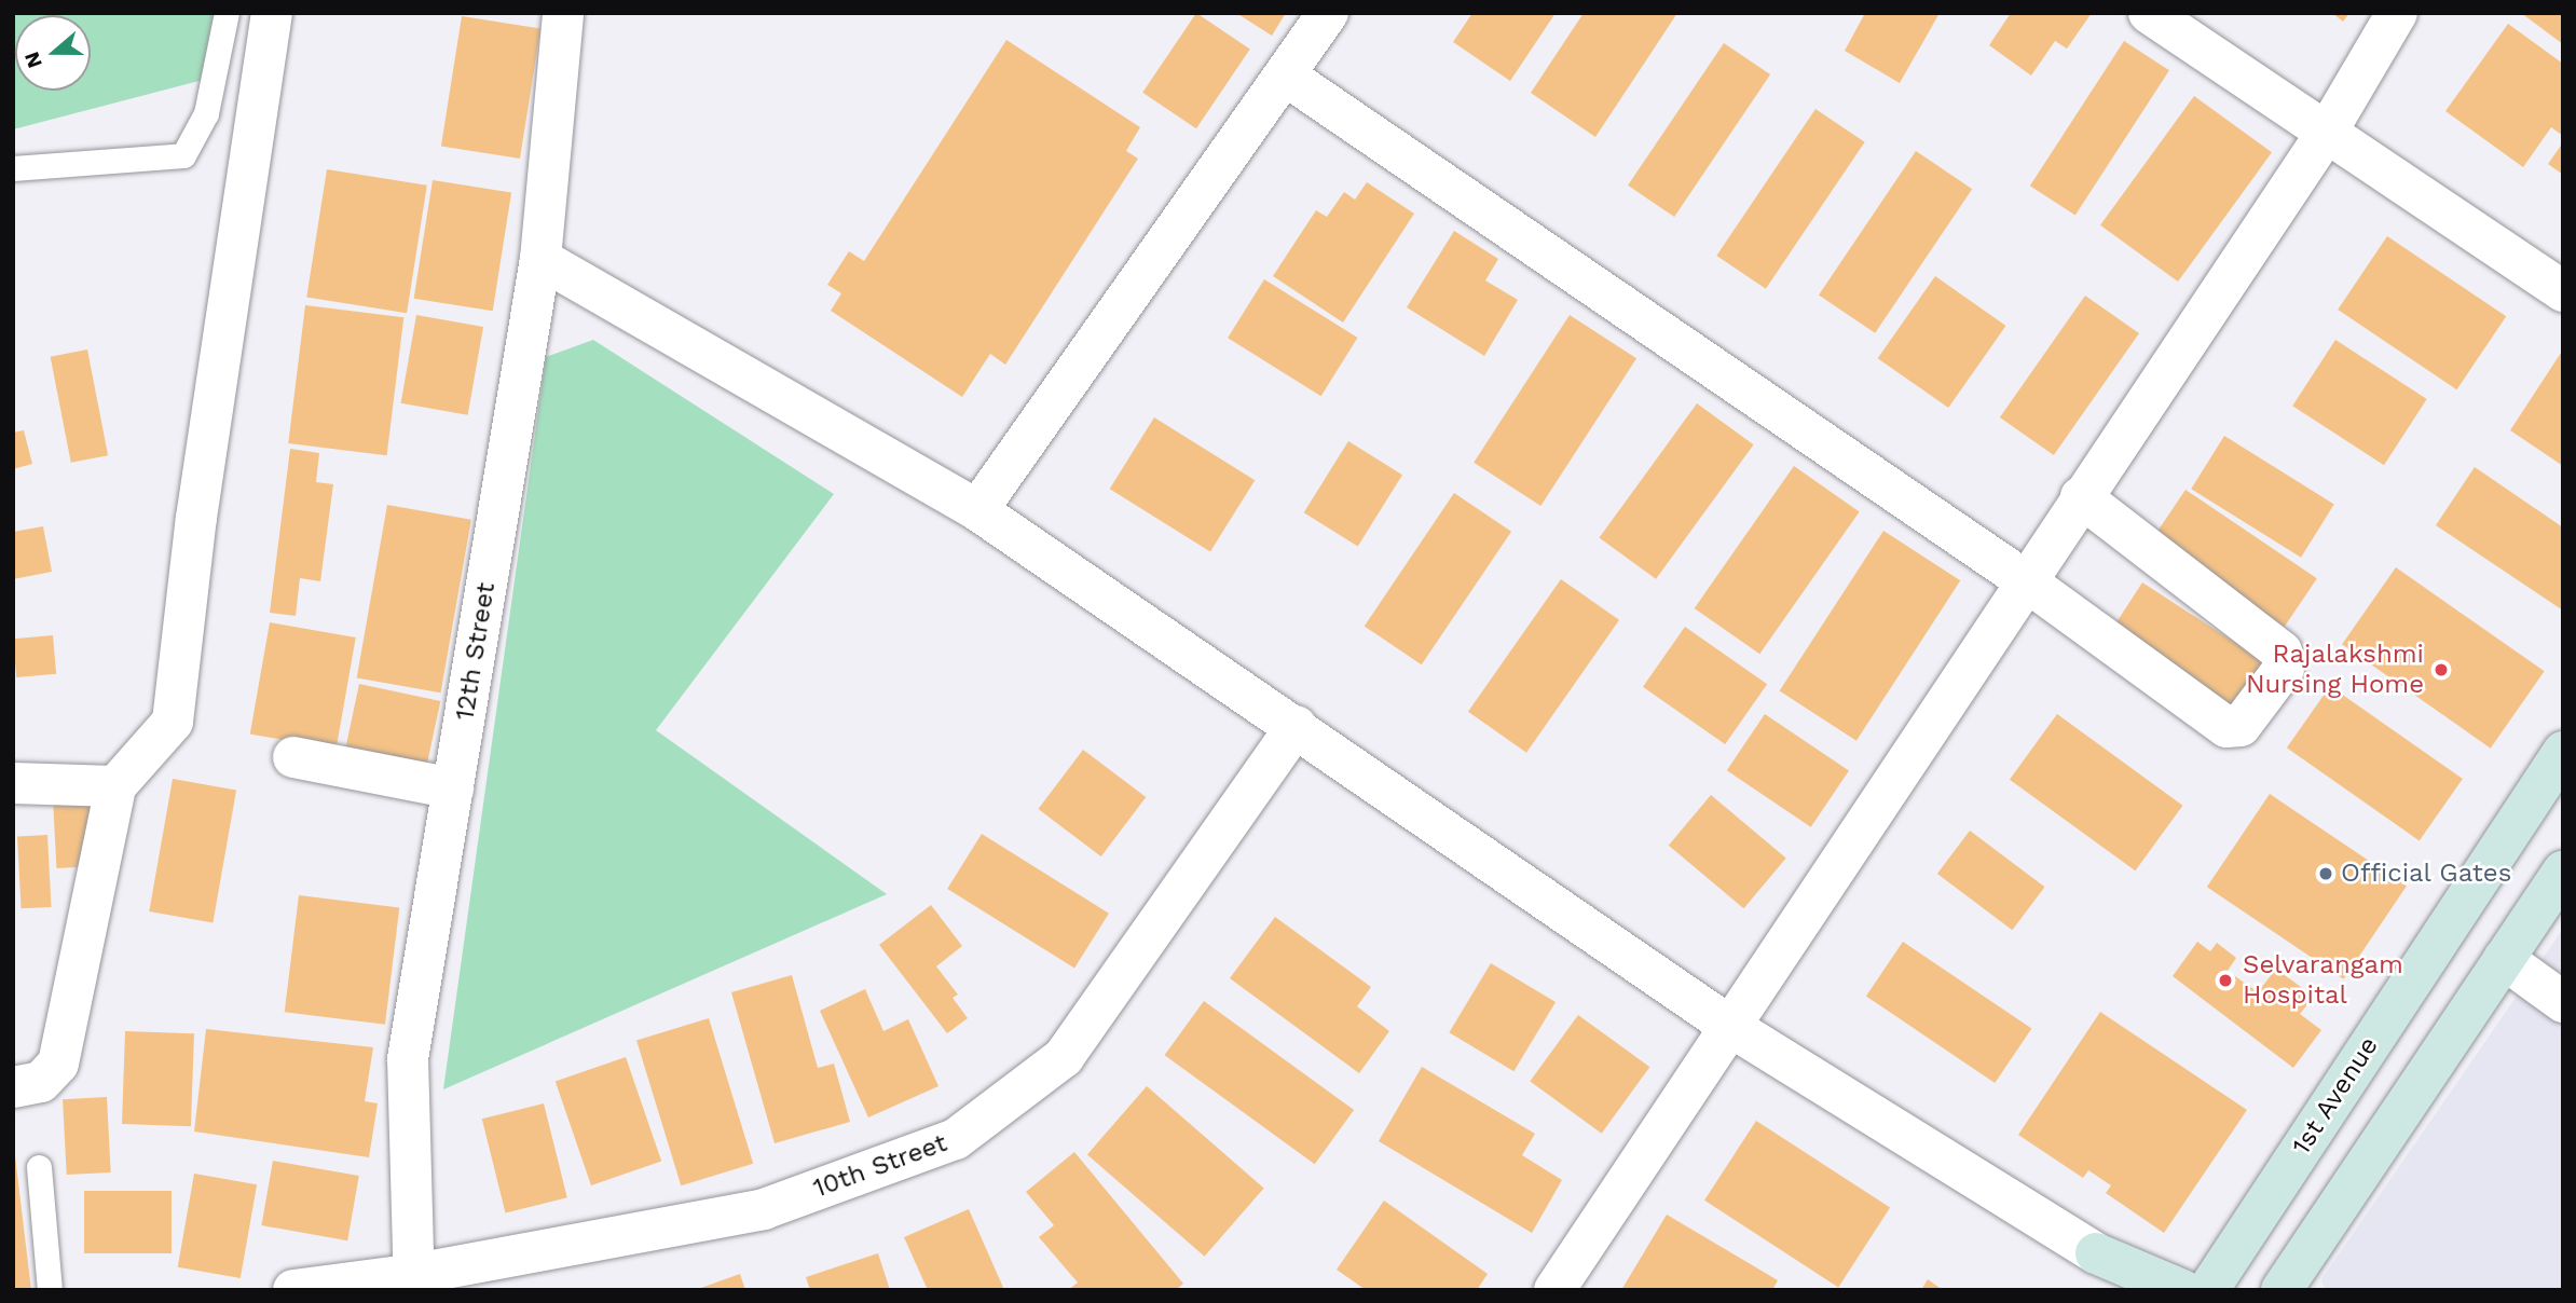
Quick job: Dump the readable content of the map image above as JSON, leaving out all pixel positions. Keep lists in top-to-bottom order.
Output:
{
  "streets": {
    "main road": ["1st Avenue"],
    "street": ["12th Street", "10th Street"]
  },
  "crossings": [
    ["12th Street", "10th Street"]
  ],
  "places": ["Rajalakshmi Nursing Home", "Official Gates", "Selvarangam Hospital"],
  "north": "left"
}
